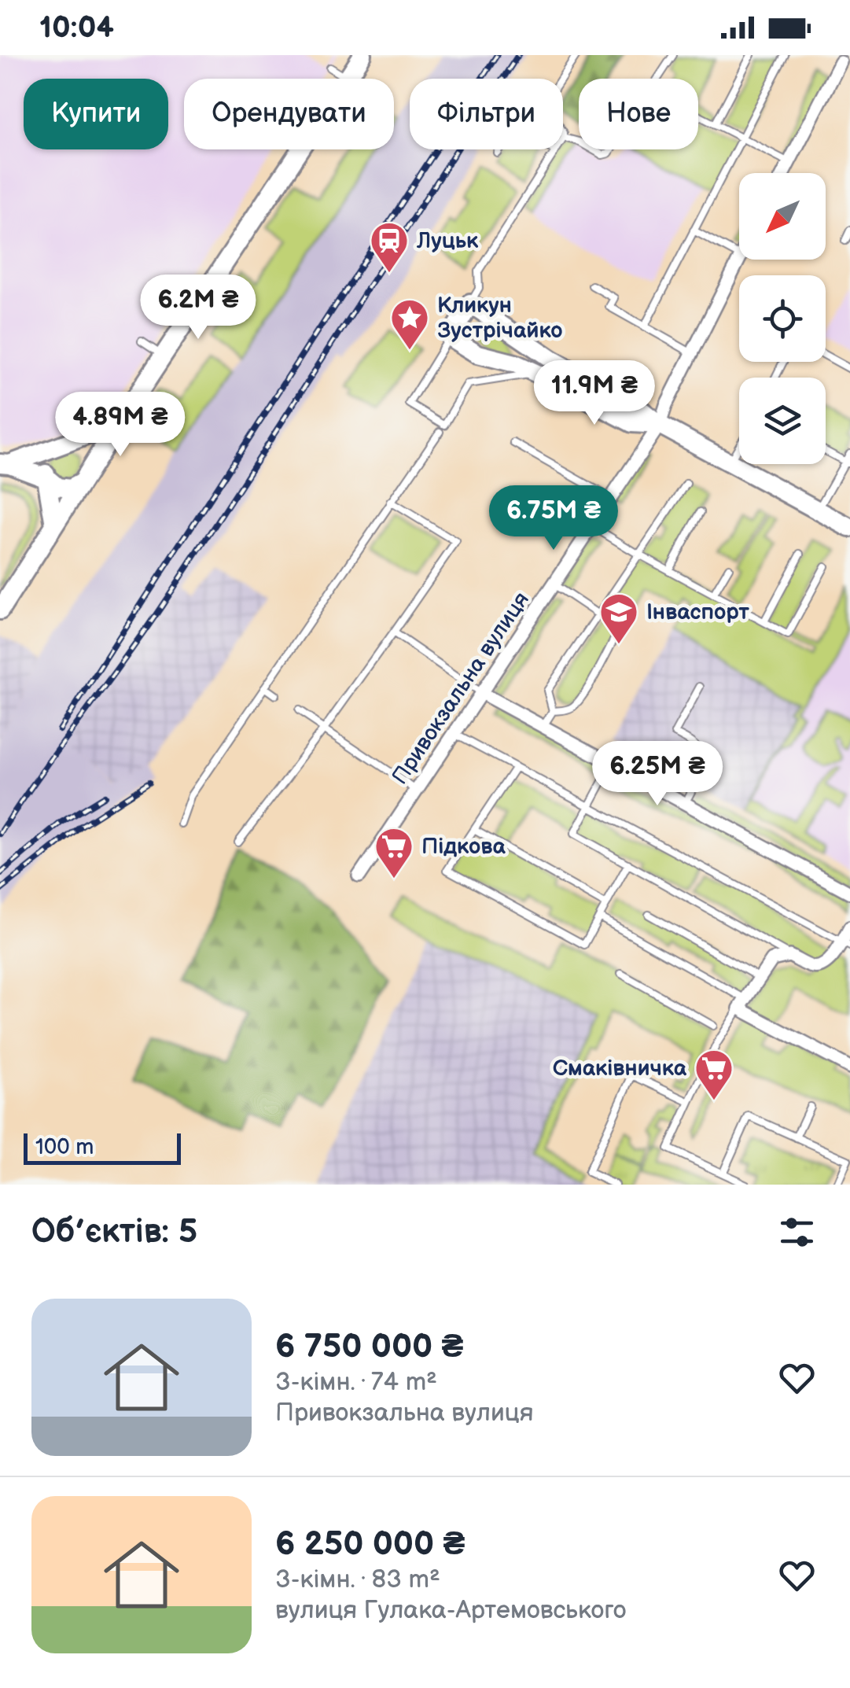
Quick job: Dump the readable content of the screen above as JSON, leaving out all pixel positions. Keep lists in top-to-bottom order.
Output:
{
  "streets": {
    "street": ["Привокзальна вулиця"]
  },
  "places": {
    "station": ["Луцьк"],
    "place": ["Кликун Зустрічайко"],
    "school or university": ["Інваспорт"],
    "supermarket": ["Підкова", "Смаківничка"]
  },
  "scale_bar": "100 m",
  "north": "bottom left",
  "page": {
    "status": "10:04",
    "chip": [
      "Купити",
      "Орендувати",
      "Фільтри",
      "Нове"
    ],
    "price": [
      "6.2M ₴",
      "11.9M ₴",
      "4.89M ₴",
      "6.75M ₴",
      "6.25M ₴"
    ],
    "scale": "100 m",
    "heading": "Об’єктів: 5",
    "list": [
      {
        "name": "6 750 000 ₴",
        "note": "3-кімн. · 74 m² · Привокзальна вулиця"
      },
      {
        "name": "6 250 000 ₴",
        "note": "3-кімн. · 83 m² · вулиця Гулака-Артемовського"
      }
    ]
  }
}
